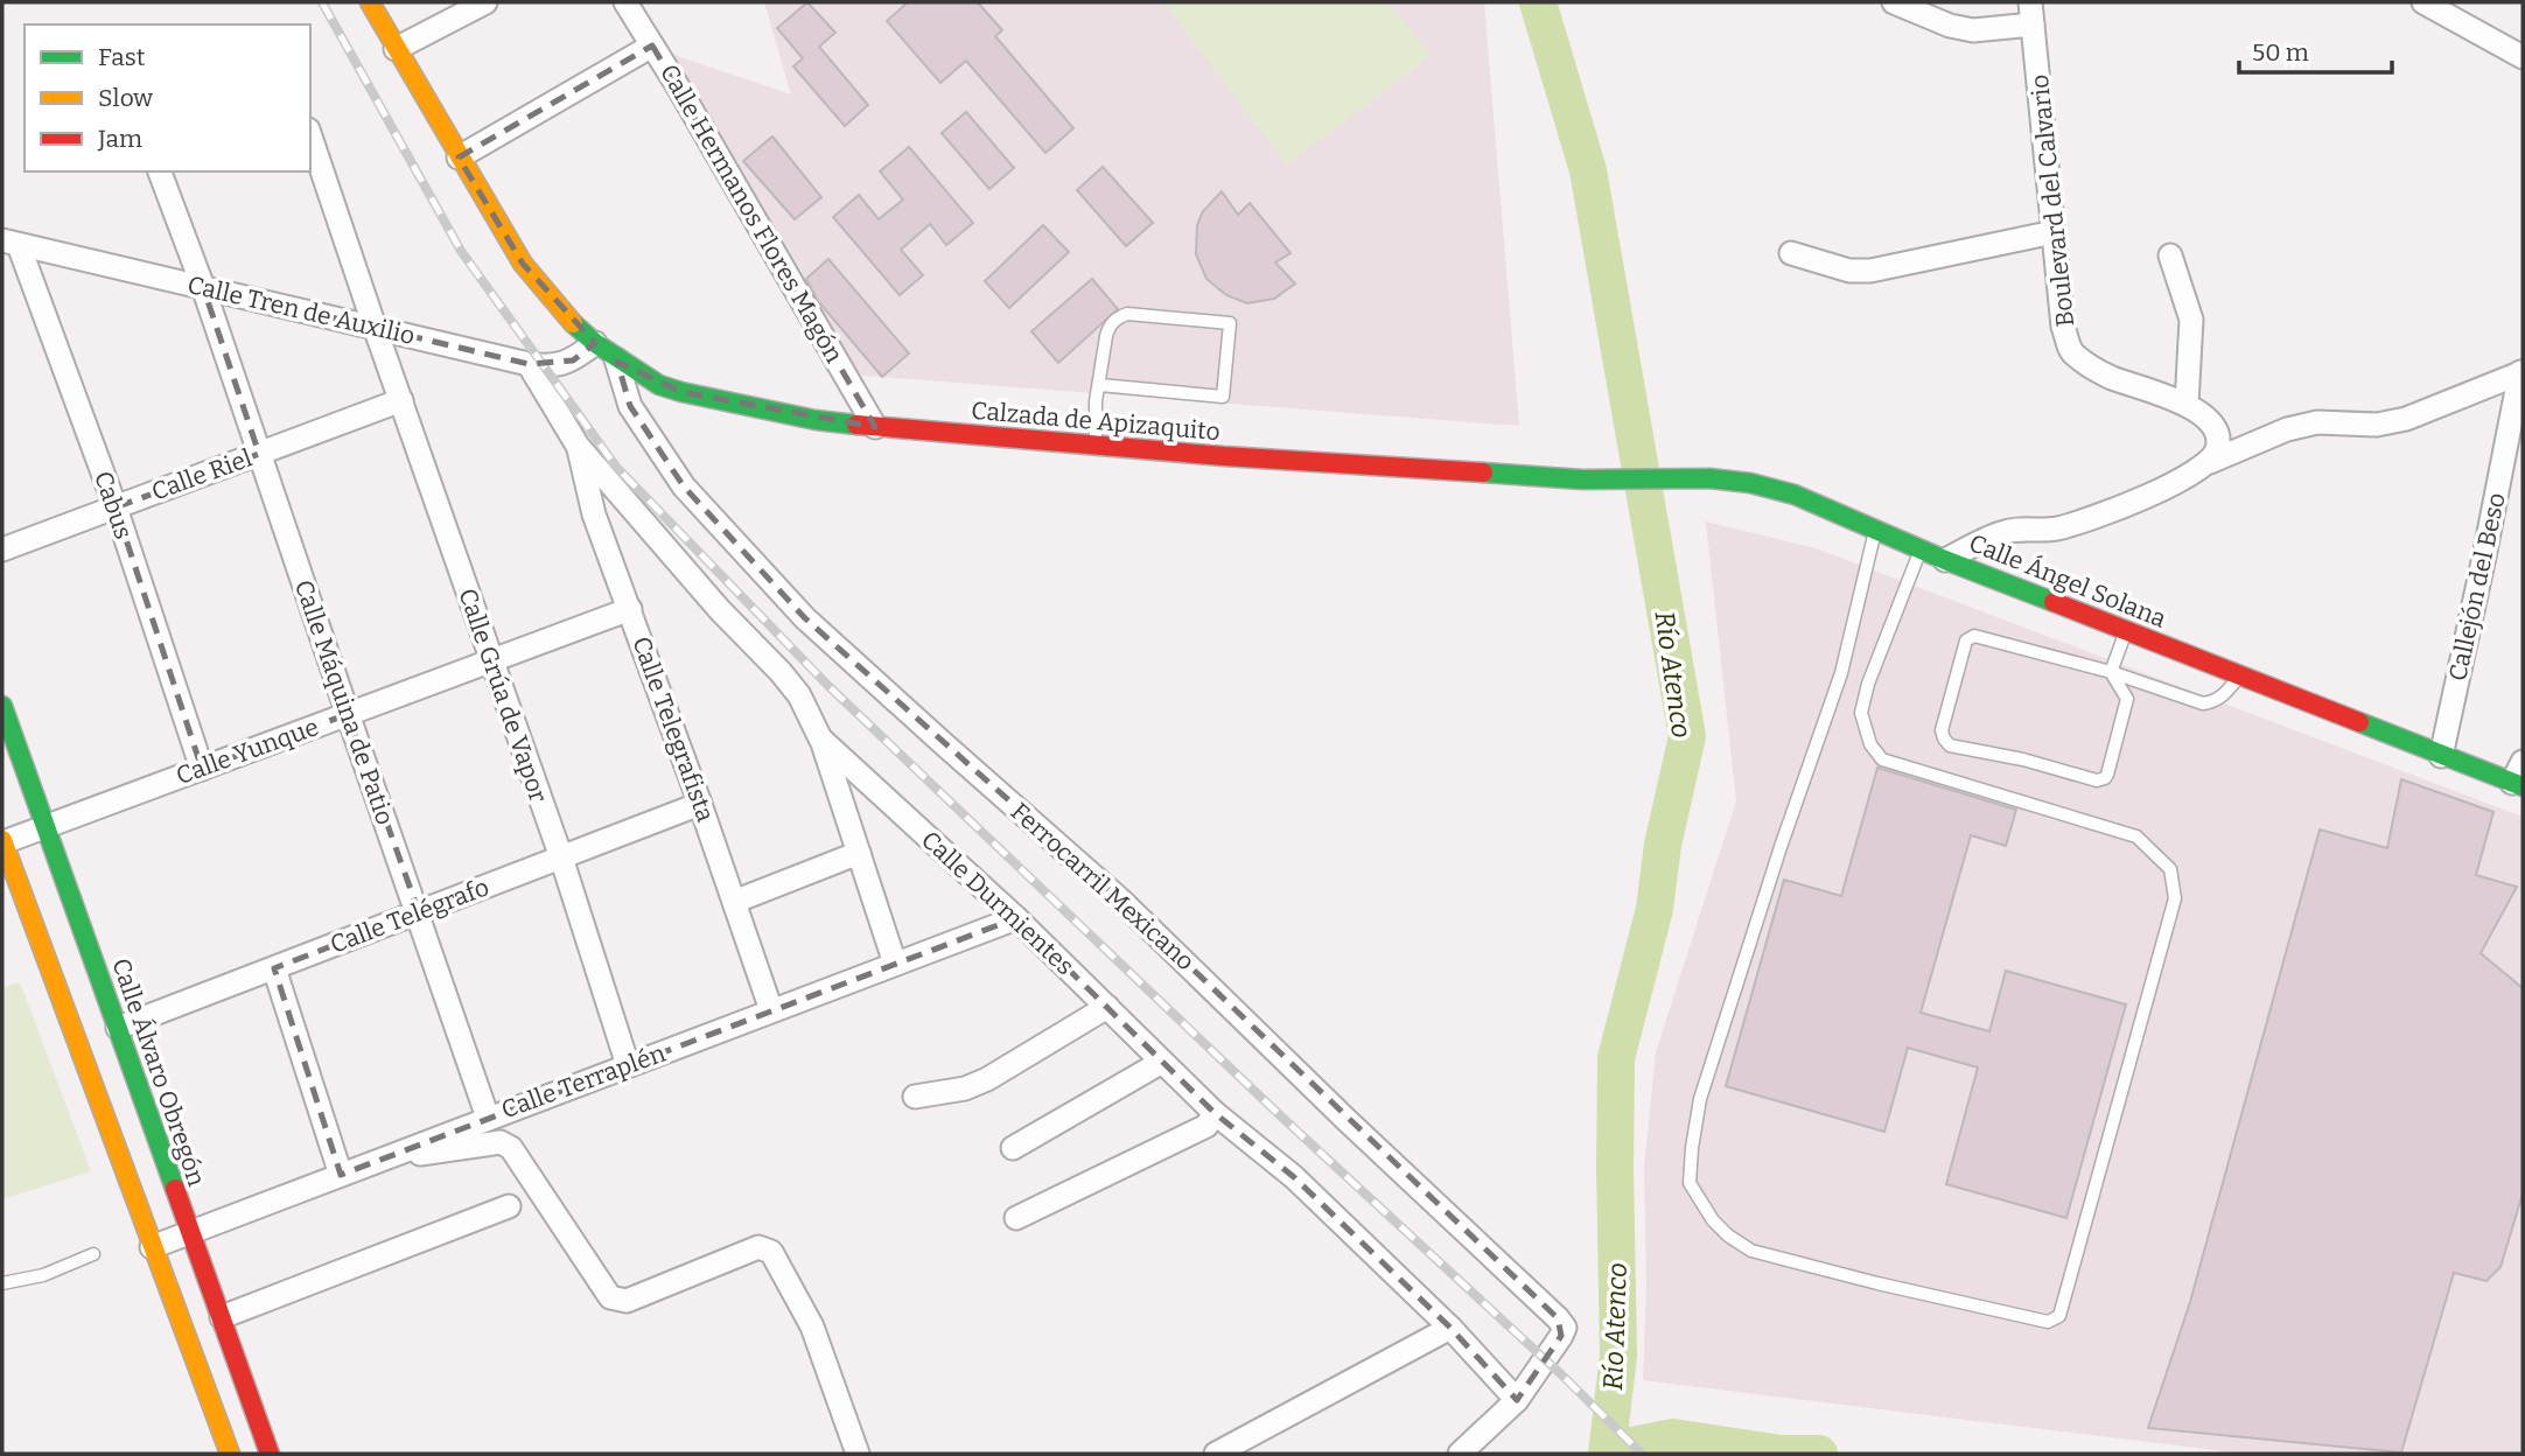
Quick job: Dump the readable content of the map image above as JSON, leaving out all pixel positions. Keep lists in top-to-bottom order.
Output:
{
  "streets": {
    "main road": ["Calzada de Apizaquito", "Calle Ángel Solana", "Calle Álvaro Obregón"],
    "street": [
      "Boulevard del Calvario",
      "Calle Hermanos Flores Magón",
      "Calle Tren de Auxilio",
      "Calle Riel",
      "Cabus",
      "Callejón del Beso",
      "Calle Grúa de Vapor",
      "Calle Máquina de Patio",
      "Calle Telegrafista",
      "Calle Yunque",
      "Ferrocarril Mexicano",
      "Calle Durmientes",
      "Calle Telégrafo",
      "Calle Terraplén"
    ]
  },
  "crossings": [
    ["Calle Hermanos Flores Magón", "Calzada de Apizaquito"],
    ["Calle Tren de Auxilio", "Calzada de Apizaquito"],
    ["Calle Tren de Auxilio", "Cabus"],
    ["Calle Tren de Auxilio", "Calle Grúa de Vapor"],
    ["Calle Tren de Auxilio", "Calle Máquina de Patio"],
    ["Calle Tren de Auxilio", "Calle Durmientes"],
    ["Calzada de Apizaquito", "Calle Ángel Solana"],
    ["Calzada de Apizaquito", "Ferrocarril Mexicano"],
    ["Calle Riel", "Cabus"],
    ["Calle Riel", "Calle Grúa de Vapor"],
    ["Calle Riel", "Calle Máquina de Patio"],
    ["Cabus", "Calle Yunque"],
    ["Calle Ángel Solana", "Callejón del Beso"],
    ["Calle Grúa de Vapor", "Calle Yunque"],
    ["Calle Grúa de Vapor", "Calle Telégrafo"],
    ["Calle Grúa de Vapor", "Calle Terraplén"],
    ["Calle Máquina de Patio", "Calle Yunque"],
    ["Calle Máquina de Patio", "Calle Telégrafo"],
    ["Calle Máquina de Patio", "Calle Terraplén"],
    ["Calle Telegrafista", "Calle Yunque"],
    ["Calle Telegrafista", "Calle Durmientes"],
    ["Calle Telegrafista", "Calle Telégrafo"],
    ["Calle Telegrafista", "Calle Terraplén"],
    ["Calle Yunque", "Calle Álvaro Obregón"],
    ["Ferrocarril Mexicano", "Calle Durmientes"],
    ["Calle Durmientes", "Calle Terraplén"],
    ["Calle Telégrafo", "Calle Álvaro Obregón"],
    ["Calle Álvaro Obregón", "Calle Terraplén"]
  ],
  "water": ["Río Atenco"],
  "legend": ["Fast", "Slow", "Jam"],
  "scale_bar": "50 m"
}
